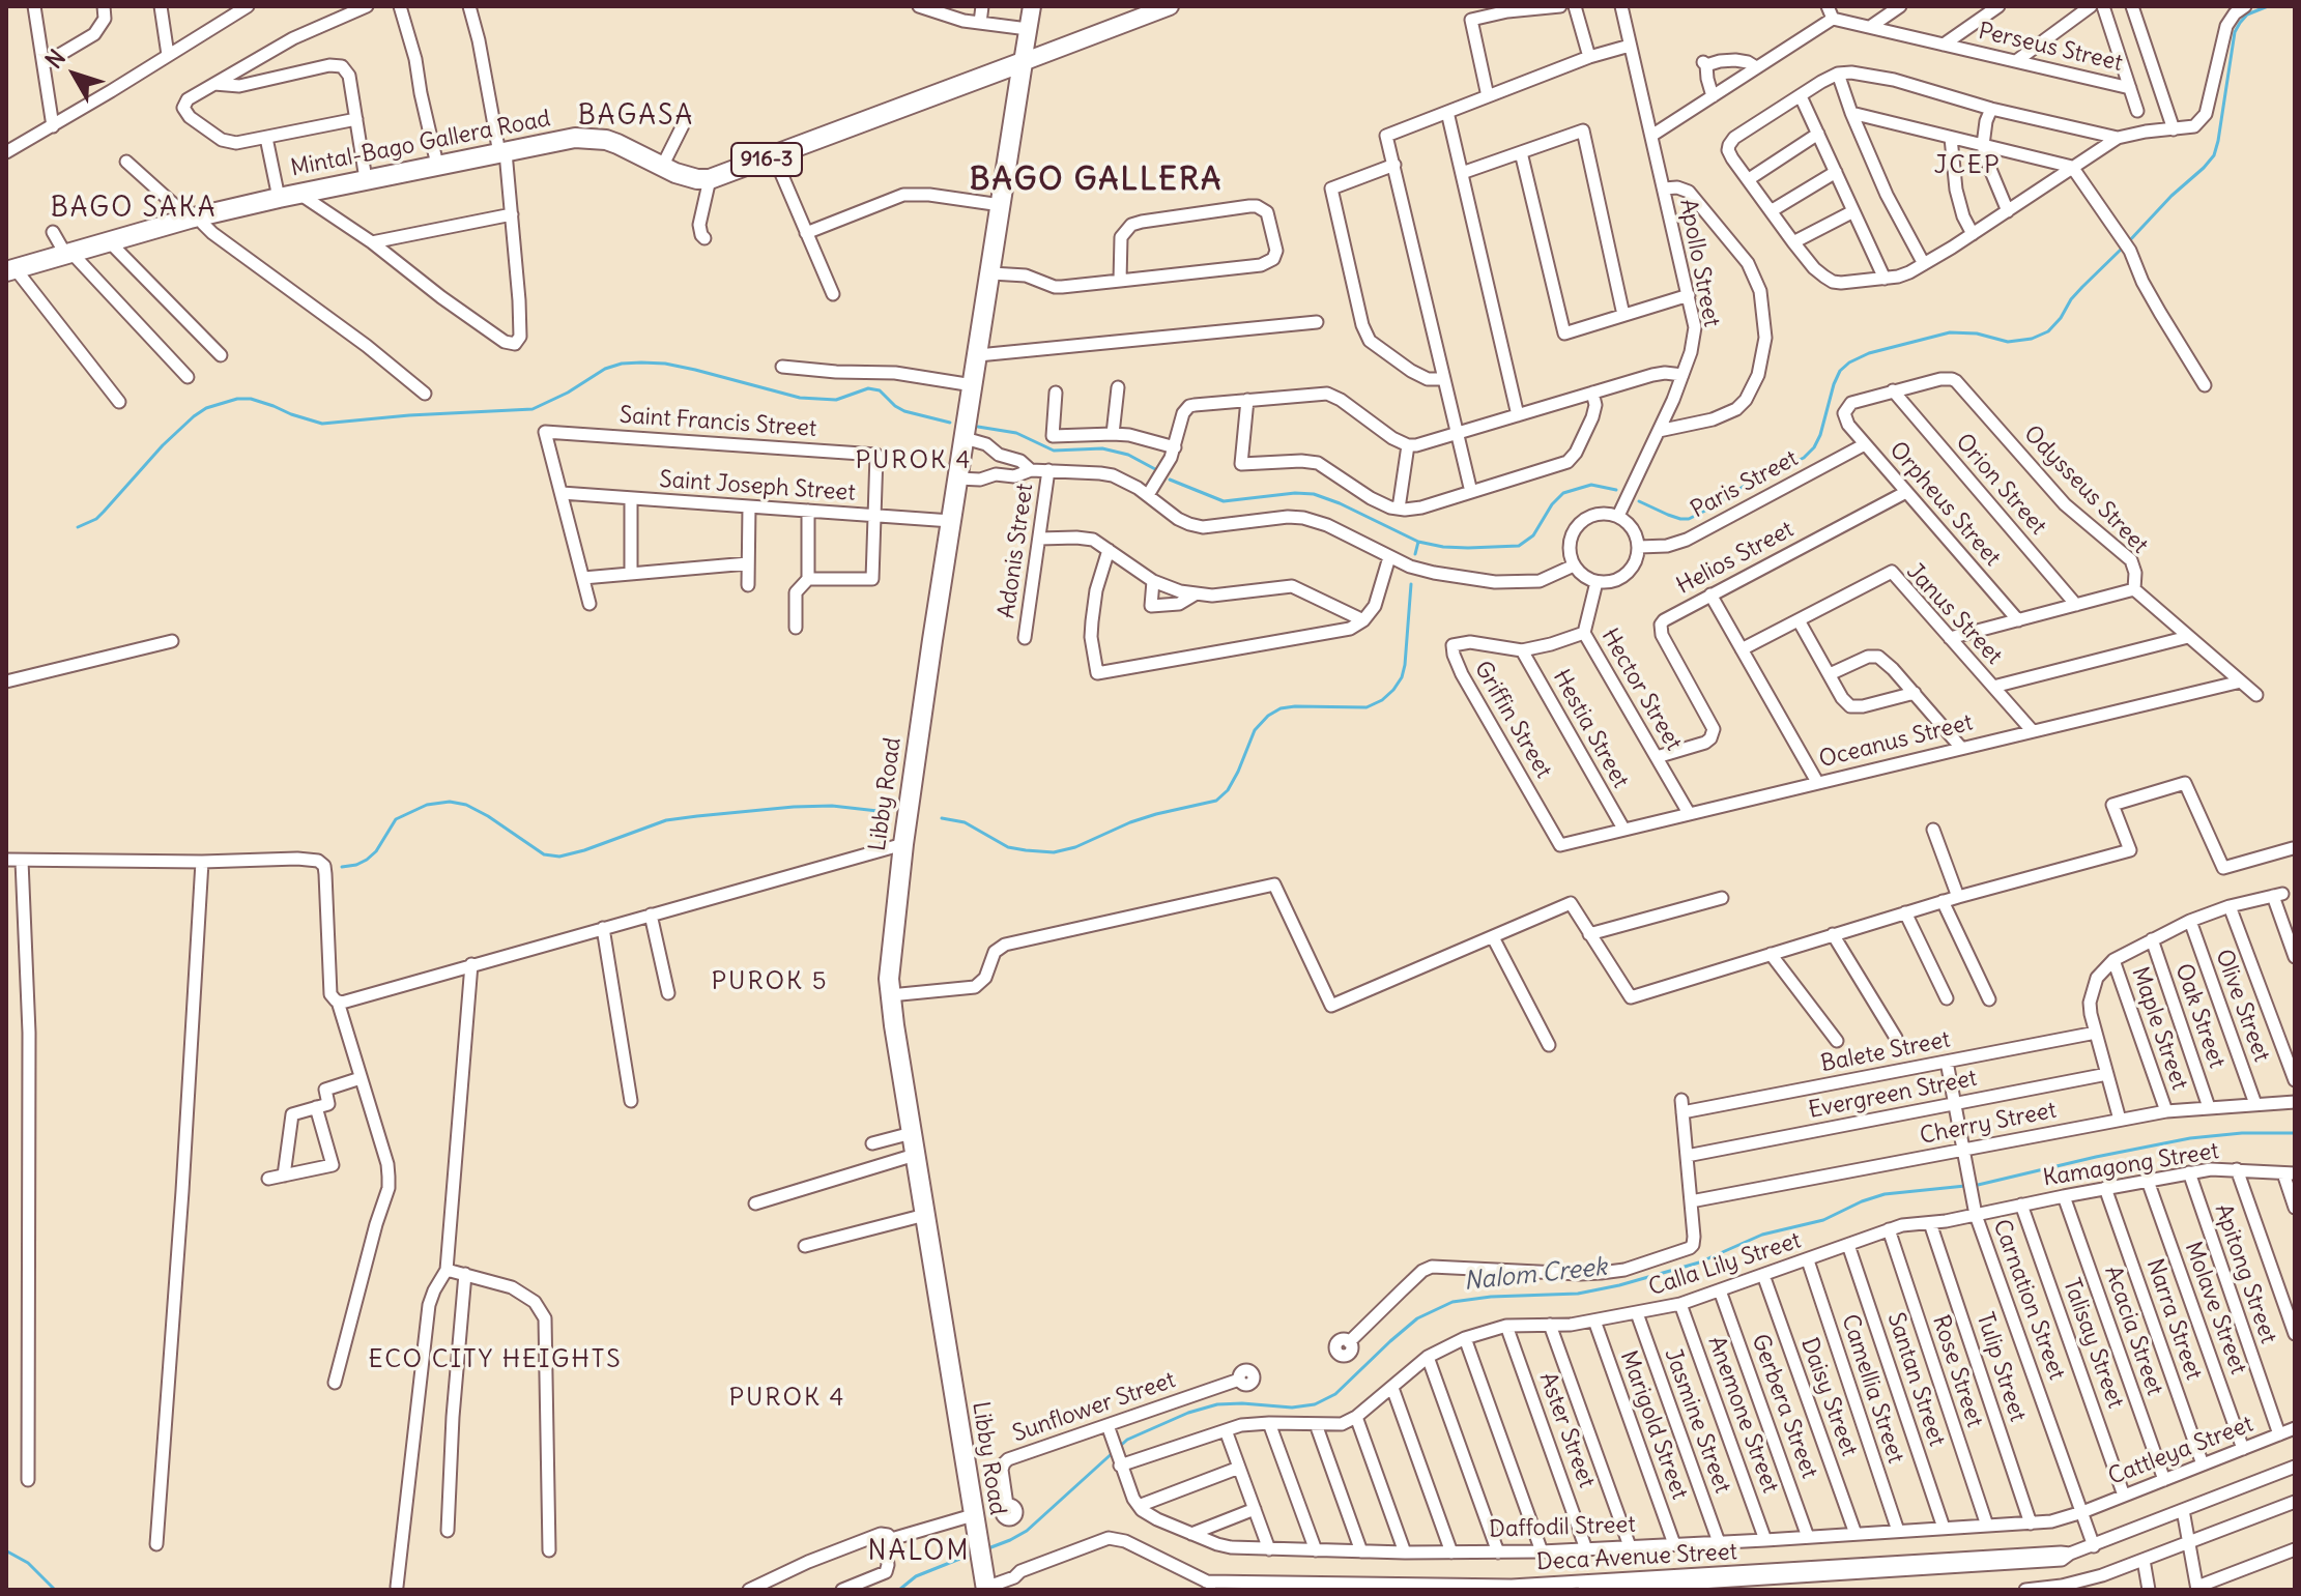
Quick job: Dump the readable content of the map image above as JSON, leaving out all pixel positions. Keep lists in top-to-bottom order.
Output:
{
  "streets": {
    "main road": ["Mintal-Bago Gallera Road", "916-3", "Libby Road"],
    "street": [
      "Perseus Street",
      "Apollo Street",
      "Saint Francis Street",
      "Paris Street",
      "Orion Street",
      "Saint Joseph Street",
      "Odysseus Street",
      "Orpheus Street",
      "Adonis Street",
      "Helios Street",
      "Janus Street",
      "Hector Street",
      "Griffin Street",
      "Hestia Street",
      "Oceanus Street",
      "Olive Street",
      "Oak Street",
      "Maple Street",
      "Balete Street",
      "Evergreen Street",
      "Cherry Street",
      "Kamagong Street",
      "Calla Lily Street",
      "Apitong Street",
      "Carnation Street",
      "Molave Street",
      "Narra Street",
      "Acacia Street",
      "Talisay Street",
      "Tulip Street",
      "Rose Street",
      "Santan Street",
      "Camellia Street",
      "Daisy Street",
      "Gerbera Street",
      "Sunflower Street",
      "Anemone Street",
      "Jasmine Street",
      "Marigold Street",
      "Aster Street",
      "Cattleya Street",
      "Daffodil Street",
      "Deca Avenue Street"
    ]
  },
  "crossings": [
    ["Perseus Street", "Apollo Street"],
    ["Mintal-Bago Gallera Road", "916-3"],
    ["916-3", "Libby Road"],
    ["Apollo Street", "Paris Street"],
    ["Apollo Street", "Hector Street"],
    ["Saint Francis Street", "Saint Joseph Street"],
    ["Paris Street", "Orpheus Street"],
    ["Paris Street", "Hector Street"],
    ["Orion Street", "Odysseus Street"],
    ["Orion Street", "Orpheus Street"],
    ["Saint Joseph Street", "Libby Road"],
    ["Odysseus Street", "Orpheus Street"],
    ["Odysseus Street", "Oceanus Street"],
    ["Orpheus Street", "Helios Street"],
    ["Helios Street", "Hector Street"],
    ["Janus Street", "Oceanus Street"],
    ["Hector Street", "Griffin Street"],
    ["Hector Street", "Oceanus Street"],
    ["Griffin Street", "Hestia Street"],
    ["Griffin Street", "Oceanus Street"],
    ["Hestia Street", "Oceanus Street"],
    ["Libby Road", "Deca Avenue Street"],
    ["Olive Street", "Cherry Street"],
    ["Oak Street", "Cherry Street"],
    ["Maple Street", "Cherry Street"],
    ["Balete Street", "Evergreen Street"],
    ["Balete Street", "Carnation Street"],
    ["Evergreen Street", "Carnation Street"],
    ["Cherry Street", "Carnation Street"],
    ["Kamagong Street", "Calla Lily Street"],
    ["Kamagong Street", "Apitong Street"],
    ["Kamagong Street", "Carnation Street"],
    ["Kamagong Street", "Molave Street"],
    ["Kamagong Street", "Narra Street"],
    ["Kamagong Street", "Acacia Street"],
    ["Kamagong Street", "Talisay Street"],
    ["Calla Lily Street", "Carnation Street"],
    ["Calla Lily Street", "Tulip Street"],
    ["Calla Lily Street", "Rose Street"],
    ["Calla Lily Street", "Santan Street"],
    ["Calla Lily Street", "Camellia Street"],
    ["Calla Lily Street", "Daisy Street"],
    ["Calla Lily Street", "Gerbera Street"],
    ["Calla Lily Street", "Anemone Street"],
    ["Calla Lily Street", "Jasmine Street"],
    ["Calla Lily Street", "Marigold Street"],
    ["Calla Lily Street", "Aster Street"],
    ["Apitong Street", "Cattleya Street"],
    ["Carnation Street", "Cattleya Street"],
    ["Carnation Street", "Daffodil Street"],
    ["Carnation Street", "Deca Avenue Street"],
    ["Molave Street", "Cattleya Street"],
    ["Narra Street", "Cattleya Street"],
    ["Acacia Street", "Cattleya Street"],
    ["Talisay Street", "Cattleya Street"],
    ["Tulip Street", "Daffodil Street"],
    ["Rose Street", "Daffodil Street"],
    ["Santan Street", "Daffodil Street"],
    ["Camellia Street", "Daffodil Street"],
    ["Daisy Street", "Daffodil Street"],
    ["Gerbera Street", "Daffodil Street"],
    ["Anemone Street", "Daffodil Street"],
    ["Jasmine Street", "Daffodil Street"],
    ["Marigold Street", "Daffodil Street"],
    ["Aster Street", "Daffodil Street"],
    ["Cattleya Street", "Daffodil Street"]
  ],
  "districts": [
    "BAGASA",
    "JCEP",
    "BAGO GALLERA",
    "BAGO SAKA",
    "PUROK 4",
    "PUROK 5",
    "ECO CITY HEIGHTS",
    "PUROK 4",
    "NALOM"
  ],
  "water": ["Nalom Creek"],
  "north": "top left"
}
